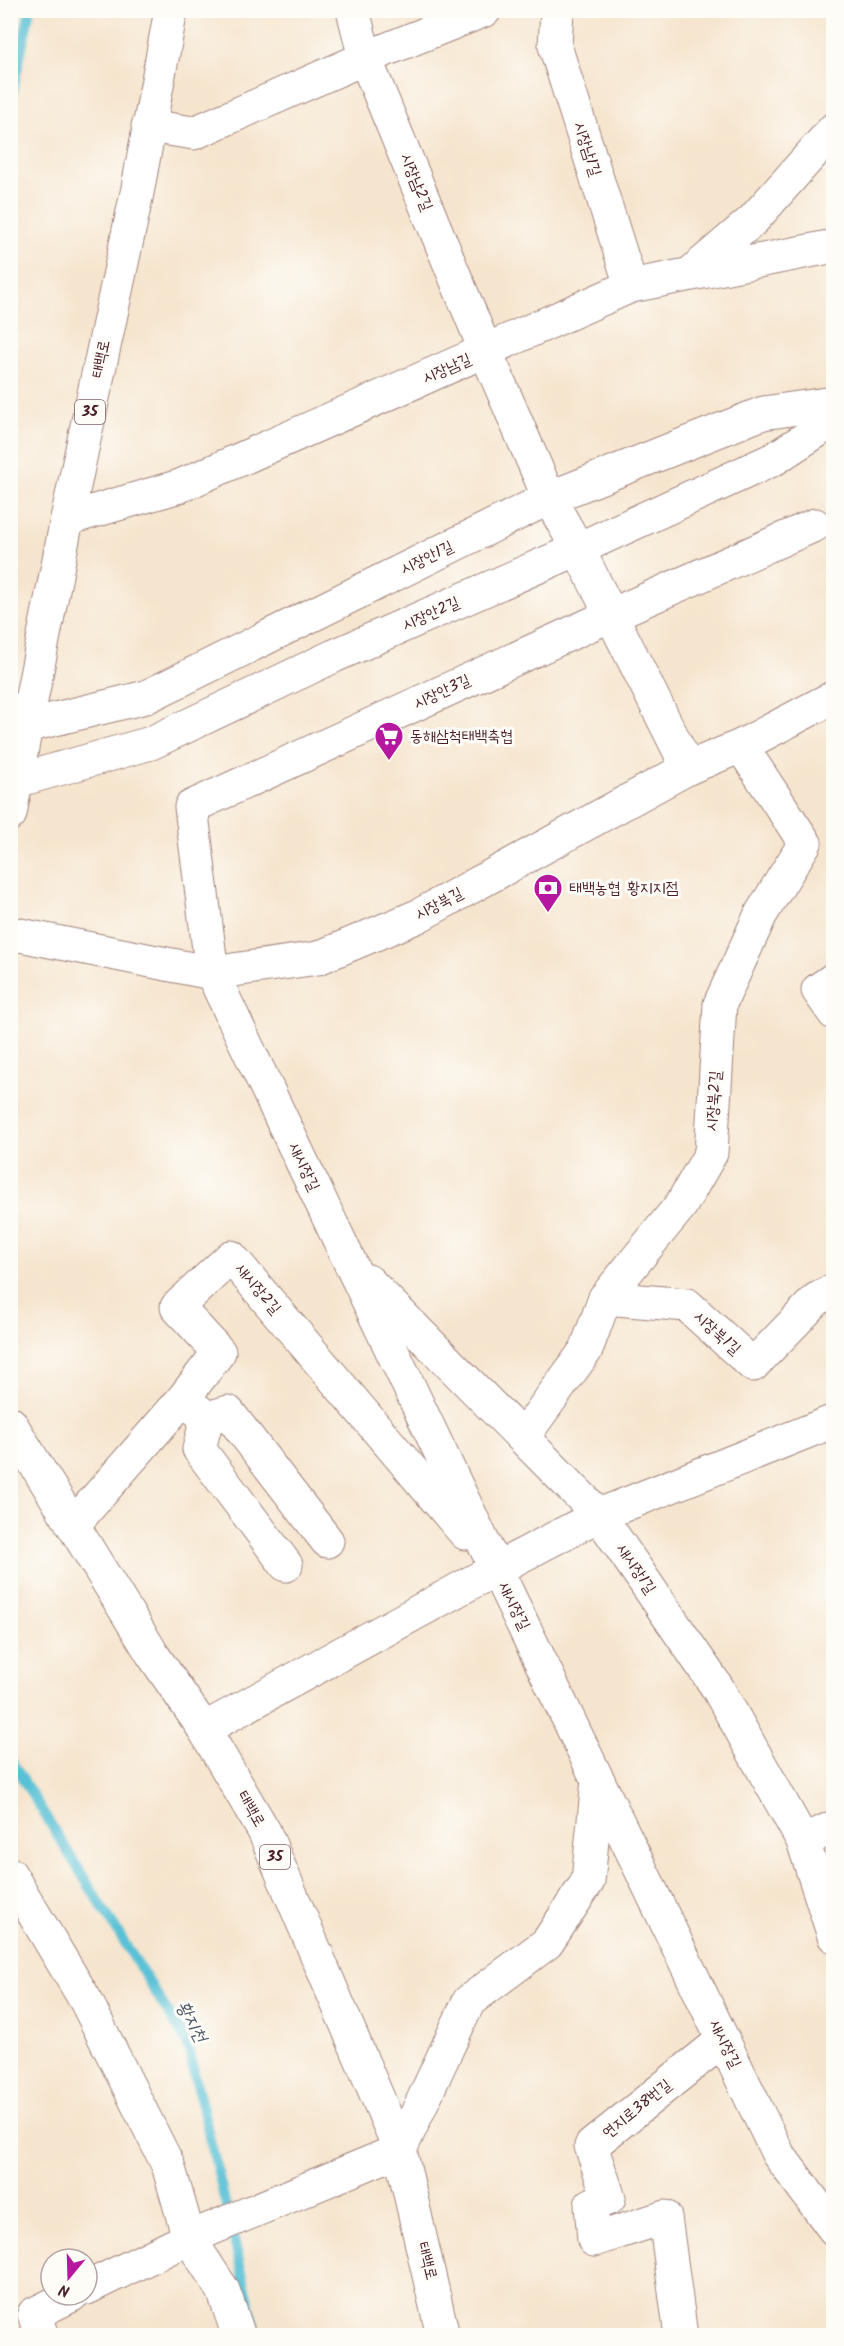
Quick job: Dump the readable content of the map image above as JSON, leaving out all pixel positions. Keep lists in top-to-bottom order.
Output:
{
  "streets": {
    "street": [
      "시장남1길",
      "시장남2길",
      "태백로",
      "시장남길",
      "35",
      "시장안1길",
      "시장안2길",
      "시장안3길",
      "시장북길",
      "시장북2길",
      "새시장길",
      "새시장2길",
      "시장북1길",
      "새시장1길",
      "연지로38번길"
    ]
  },
  "crossings": [
    ["시장남1길", "시장남길"],
    ["시장남2길", "시장남길"],
    ["시장남2길", "시장안1길"],
    ["시장남2길", "시장안2길"],
    ["시장남2길", "시장안3길"],
    ["시장남2길", "시장북길"],
    ["태백로", "시장남길"],
    ["태백로", "시장안1길"],
    ["태백로", "시장안2길"],
    ["태백로", "새시장2길"],
    ["시장안3길", "시장북길"],
    ["시장안3길", "새시장길"],
    ["시장북길", "시장북2길"],
    ["시장북길", "새시장길"],
    ["시장북2길", "시장북1길"],
    ["시장북2길", "새시장1길"],
    ["새시장길", "새시장2길"],
    ["새시장길", "새시장1길"],
    ["새시장길", "연지로38번길"]
  ],
  "water": ["황지천"],
  "places": {
    "supermarket": ["동해삼척태백축협"],
    "bank": ["태백농협 황지지점"]
  },
  "north": "bottom"
}
